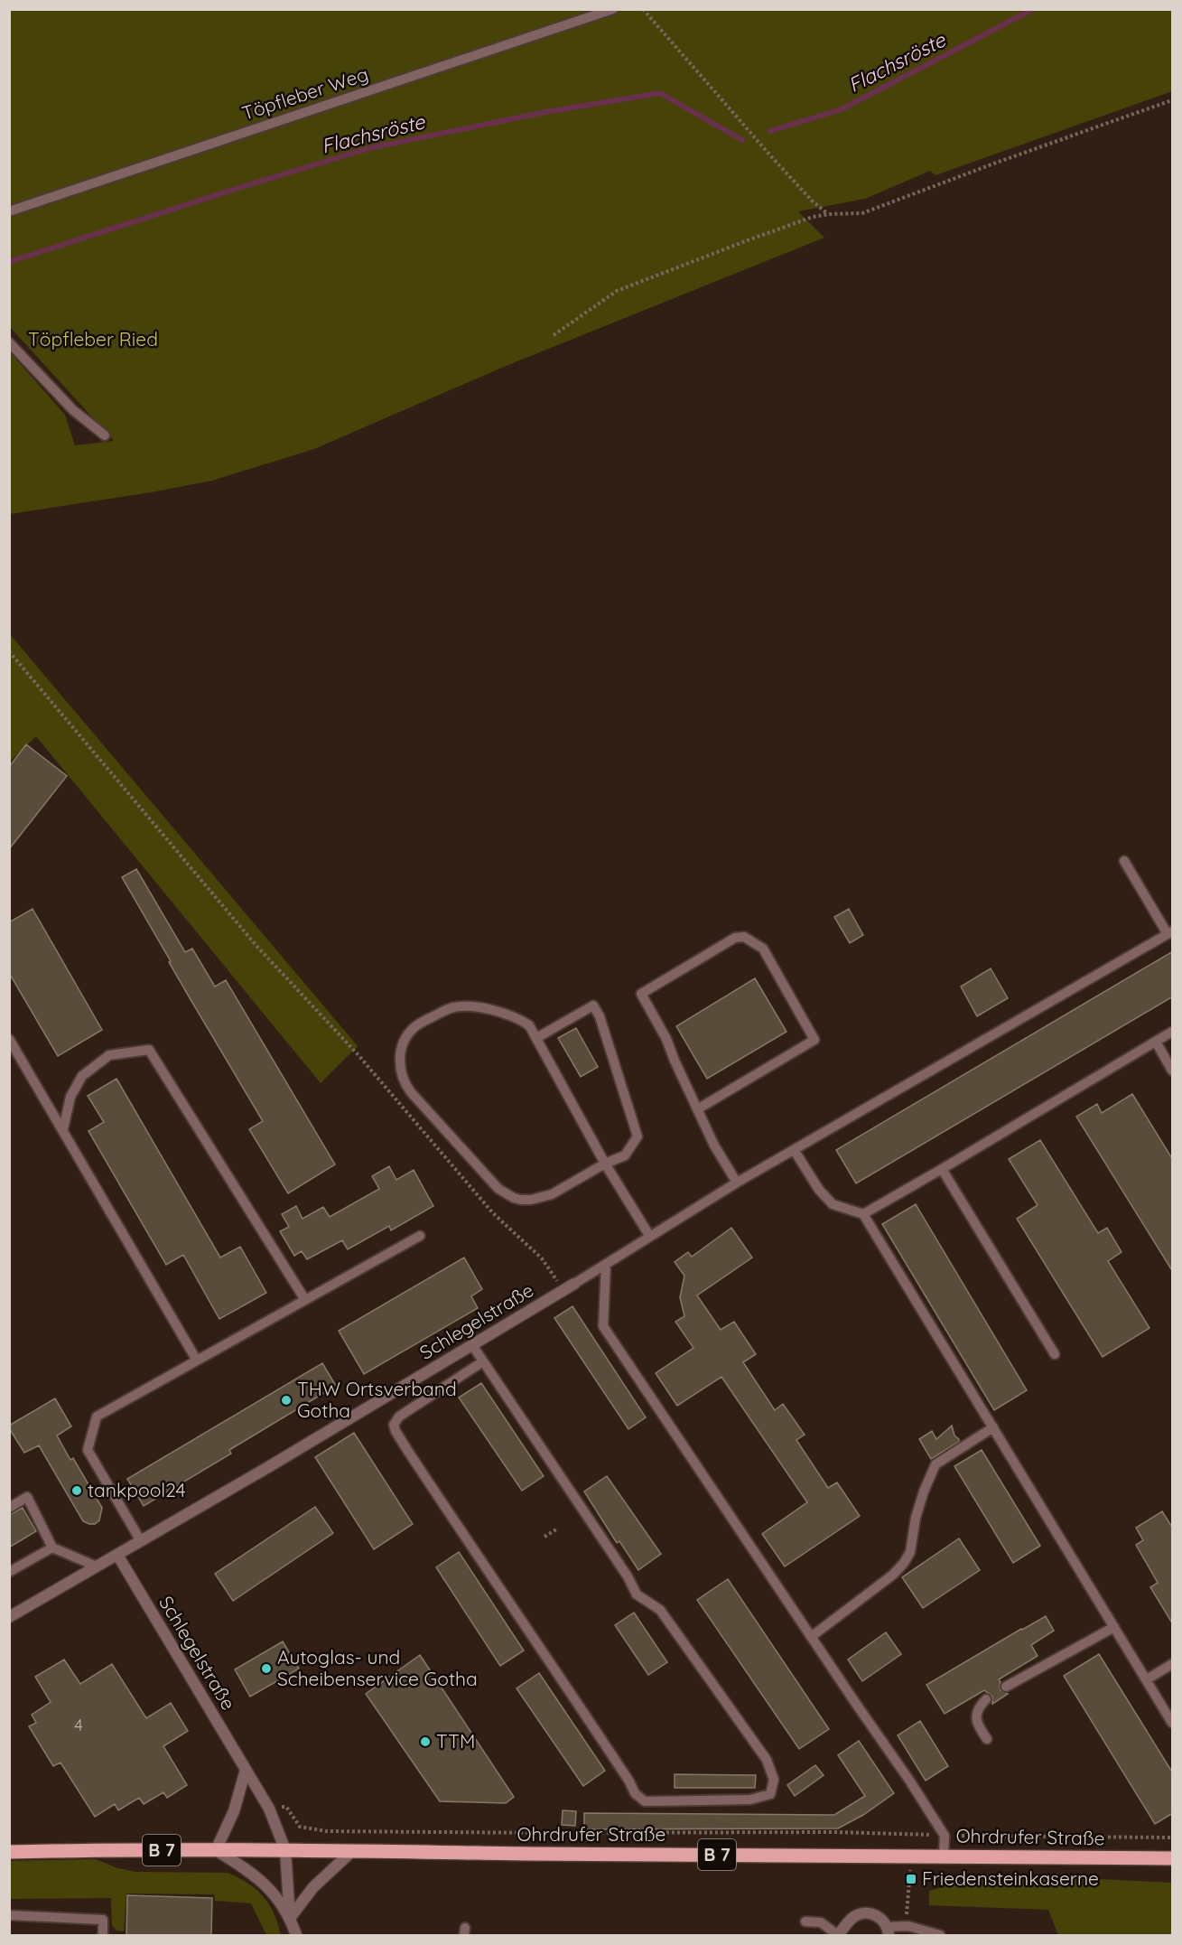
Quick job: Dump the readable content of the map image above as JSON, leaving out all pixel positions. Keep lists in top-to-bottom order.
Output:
{
  "streets": {
    "main road": ["Ohrdrufer Straße", "B 7"],
    "street": ["Schlegelstraße"],
    "lane": ["Töpfleber Weg"]
  },
  "crossings": [
    ["Schlegelstraße", "Ohrdrufer Straße"]
  ],
  "water": ["Flachsröste"],
  "parks": ["Töpfleber Ried"],
  "places": {
    "other": [
      "THW Ortsverband Gotha",
      "tankpool24",
      "Autoglas- und Scheibenservice Gotha",
      "TTM"
    ],
    "transit": ["Friedensteinkaserne"]
  },
  "house_numbers": ["4"]
}
